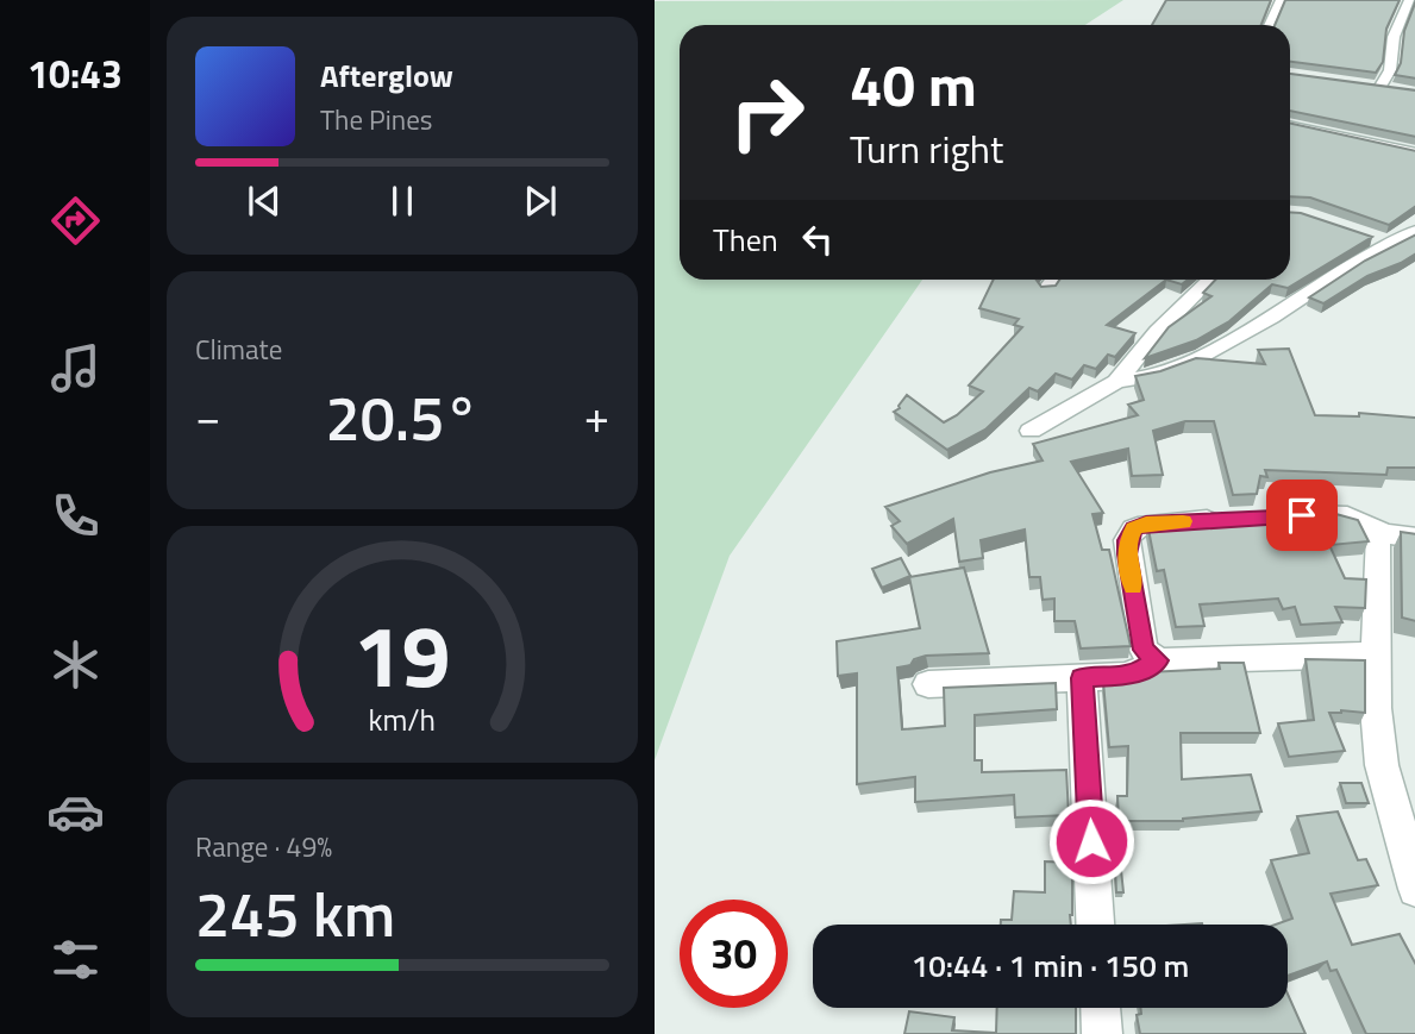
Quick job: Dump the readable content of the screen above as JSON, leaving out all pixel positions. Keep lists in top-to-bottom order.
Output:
{
  "page": {
    "tabs": "10:43",
    "turn": ["40 m", "Turn right"],
    "song": ["Afterglow", "The Pines"],
    "then": "Then",
    "tile": [
      "Climate",
      ["Range · 49%", "245 km"]
    ],
    "heat": ["−", "20.5°", "+"],
    "limit": "30",
    "trip": "10:44 · 1 min · 150 m",
    "gauge": ["19", "km/h"]
  }
}
